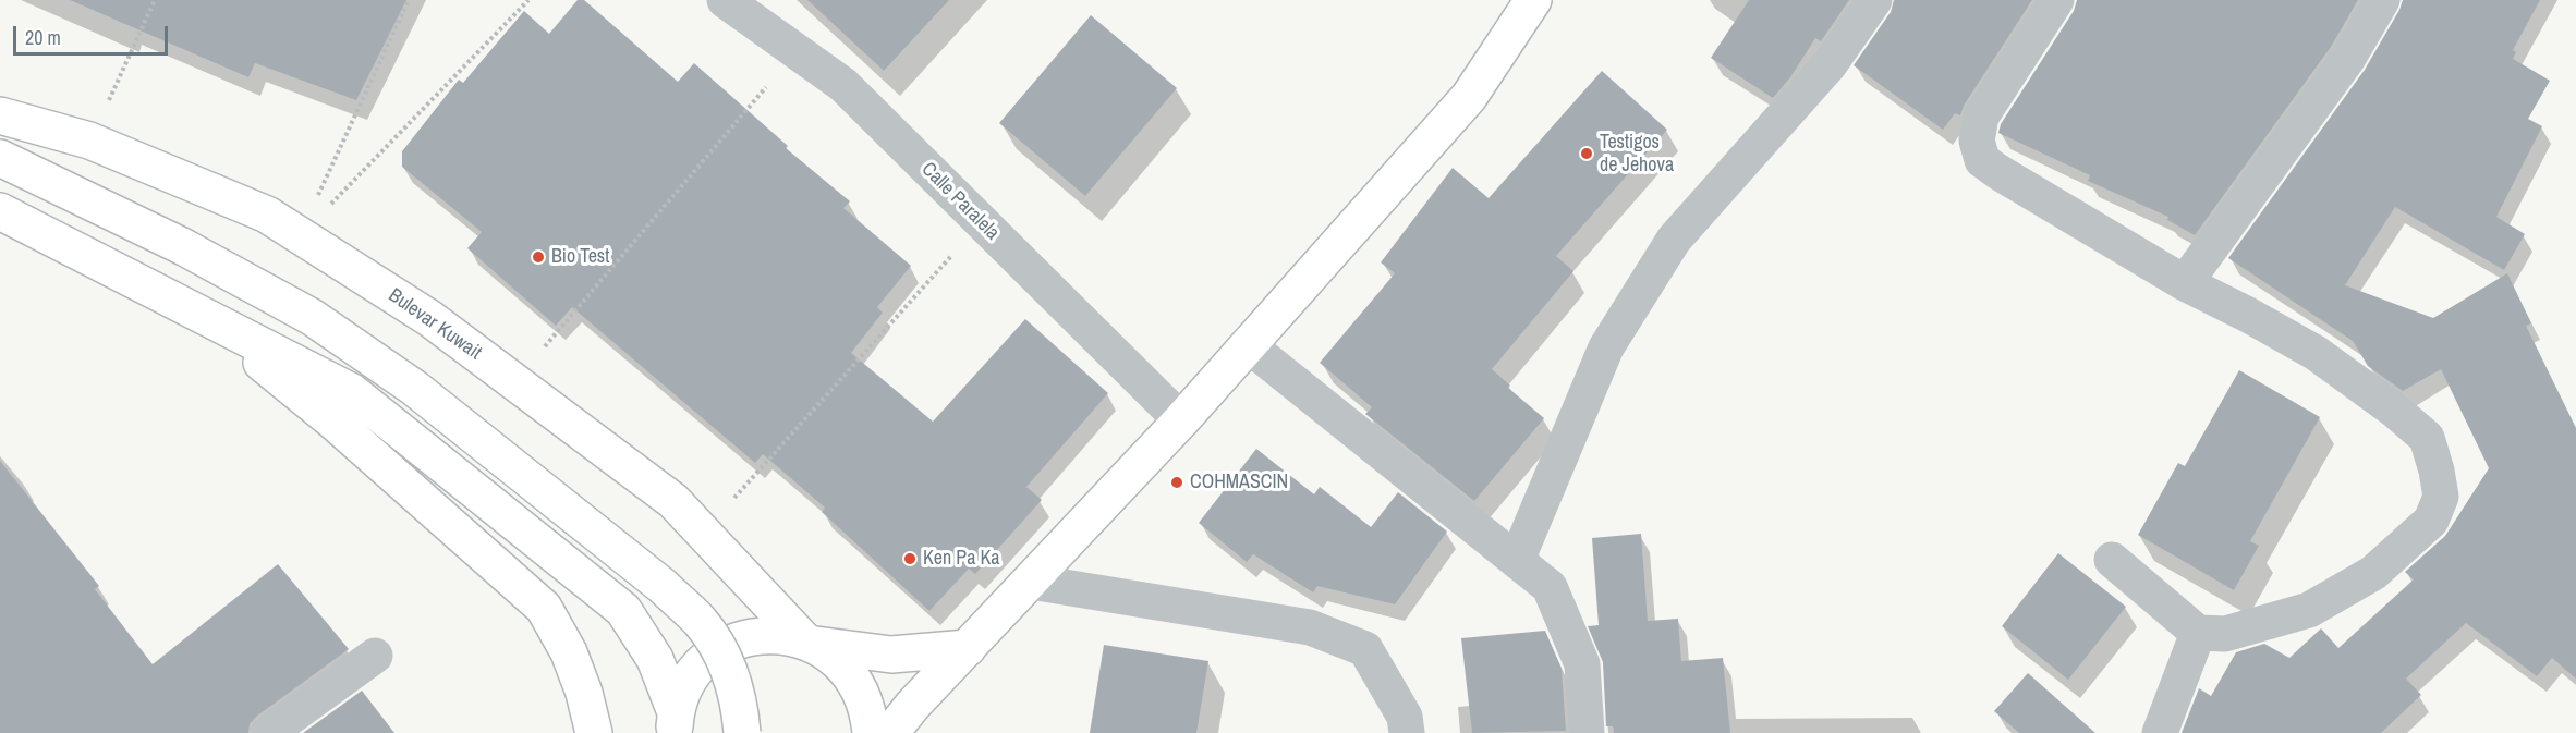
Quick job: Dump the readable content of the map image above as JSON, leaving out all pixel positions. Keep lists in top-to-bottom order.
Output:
{
  "streets": {
    "main road": ["Bulevar Kuwait"],
    "street": ["Calle Paralela"]
  },
  "places": [
    "Testigos de Jehova",
    "Bio Test",
    "COHMASCIN",
    "Ken Pa Ka"
  ],
  "scale_bar": "20 m"
}
